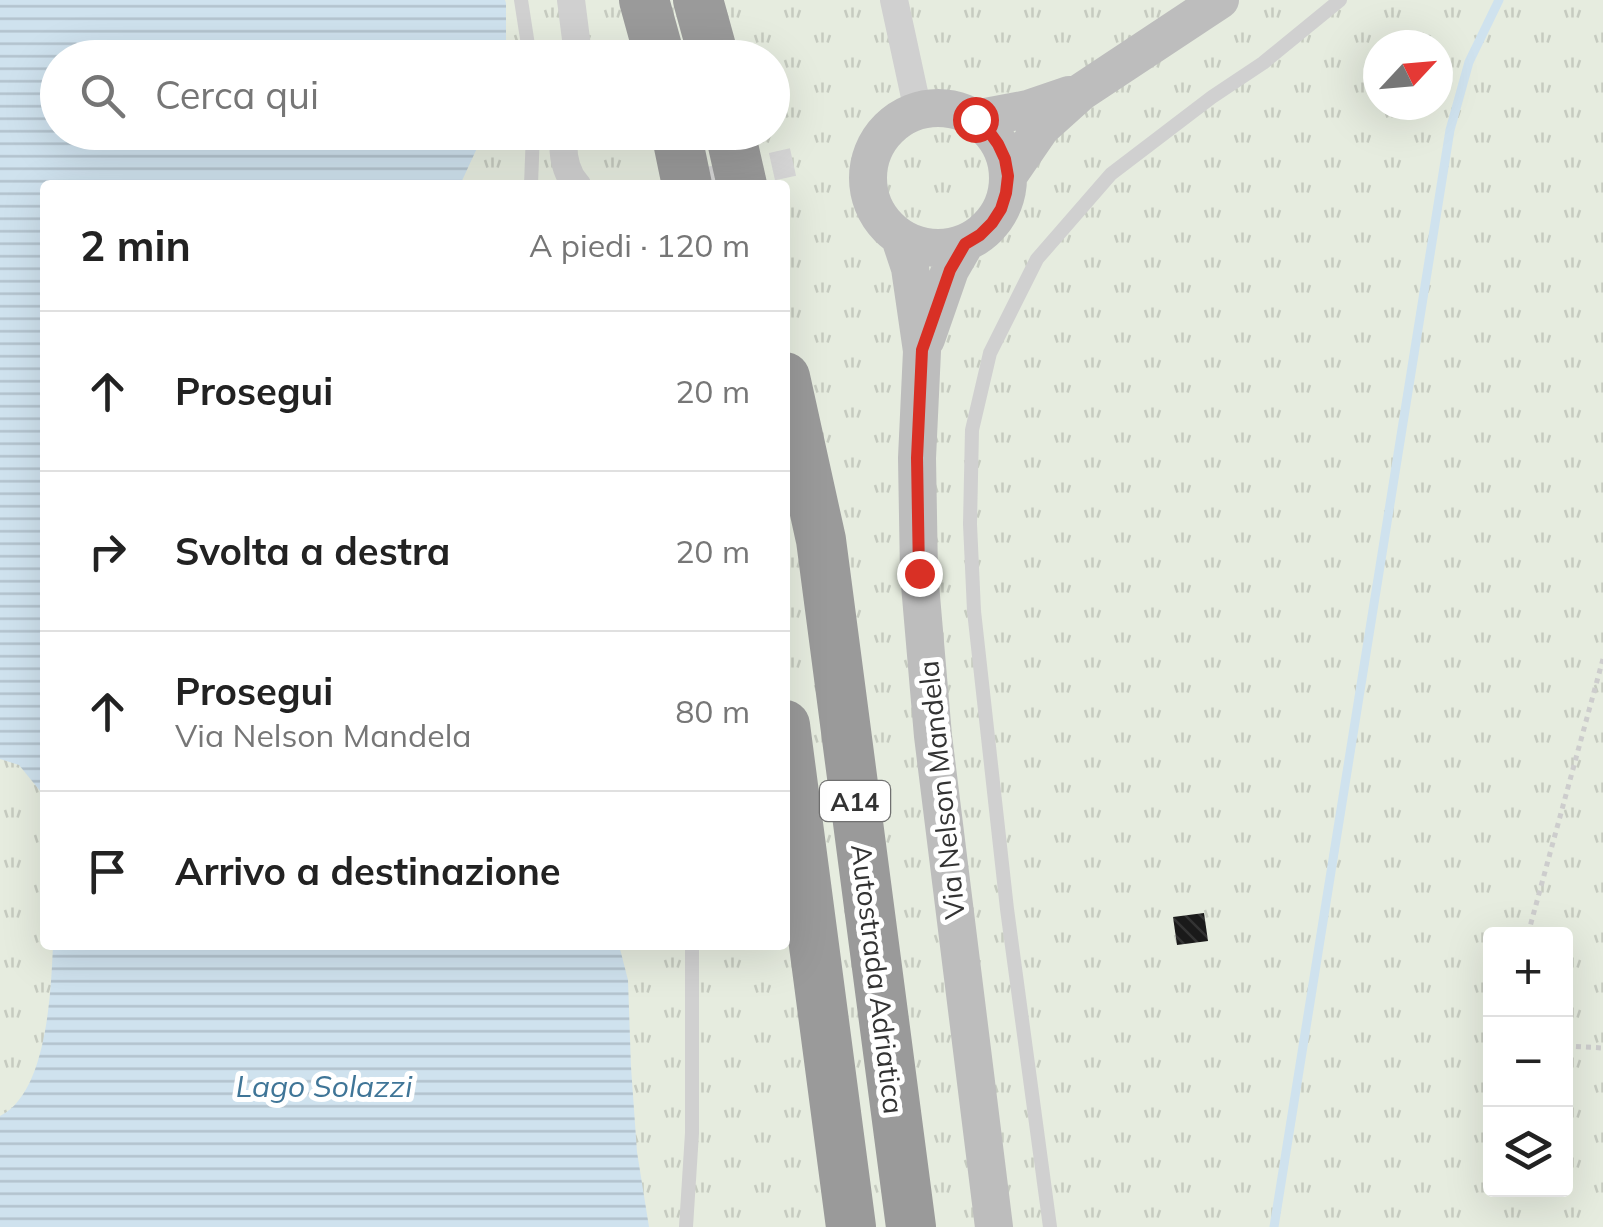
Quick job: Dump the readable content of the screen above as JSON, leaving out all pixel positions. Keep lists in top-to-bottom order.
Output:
{
  "streets": {
    "highway": ["A14", "Autostrada Adriatica"],
    "main road": ["Via Nelson Mandela"]
  },
  "water": ["Lago Solazzi"],
  "north": "top right",
  "page": {
    "search": "Cerca qui",
    "heading": ["2 min", "A piedi · 120 m"],
    "list": [
      ["Prosegui", "20 m"],
      ["Svolta a destra", "20 m"],
      ["Prosegui", "Via Nelson Mandela", "80 m"],
      "Arrivo a destinazione"
    ],
    "map_buttons": ["+", "−"]
  }
}
